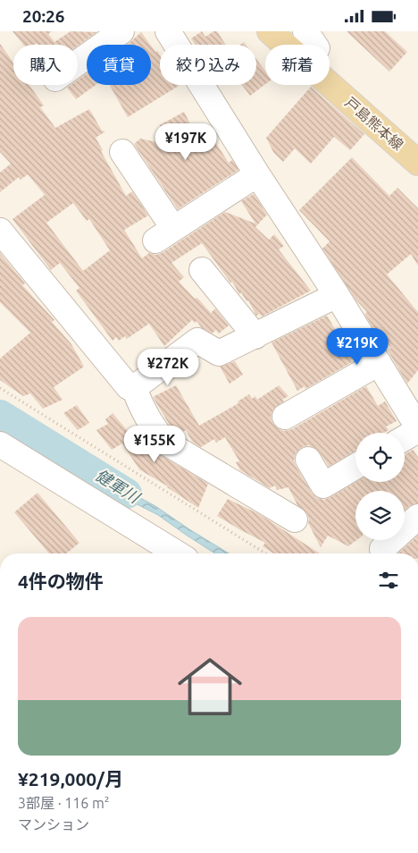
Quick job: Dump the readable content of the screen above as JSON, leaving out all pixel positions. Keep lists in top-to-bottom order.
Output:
{
  "streets": {
    "main road": ["戸島熊本線"]
  },
  "water": ["健軍川"],
  "page": {
    "status": "20:26",
    "chip": [
      "購入",
      "賃貸",
      "絞り込み",
      "新着"
    ],
    "price": [
      "¥197K",
      "¥219K",
      "¥272K",
      "¥155K"
    ],
    "heading": "4件の物件",
    "list": [
      {
        "name": "¥219,000/月",
        "note": "3部屋 · 116 m² · マンション"
      }
    ]
  }
}
